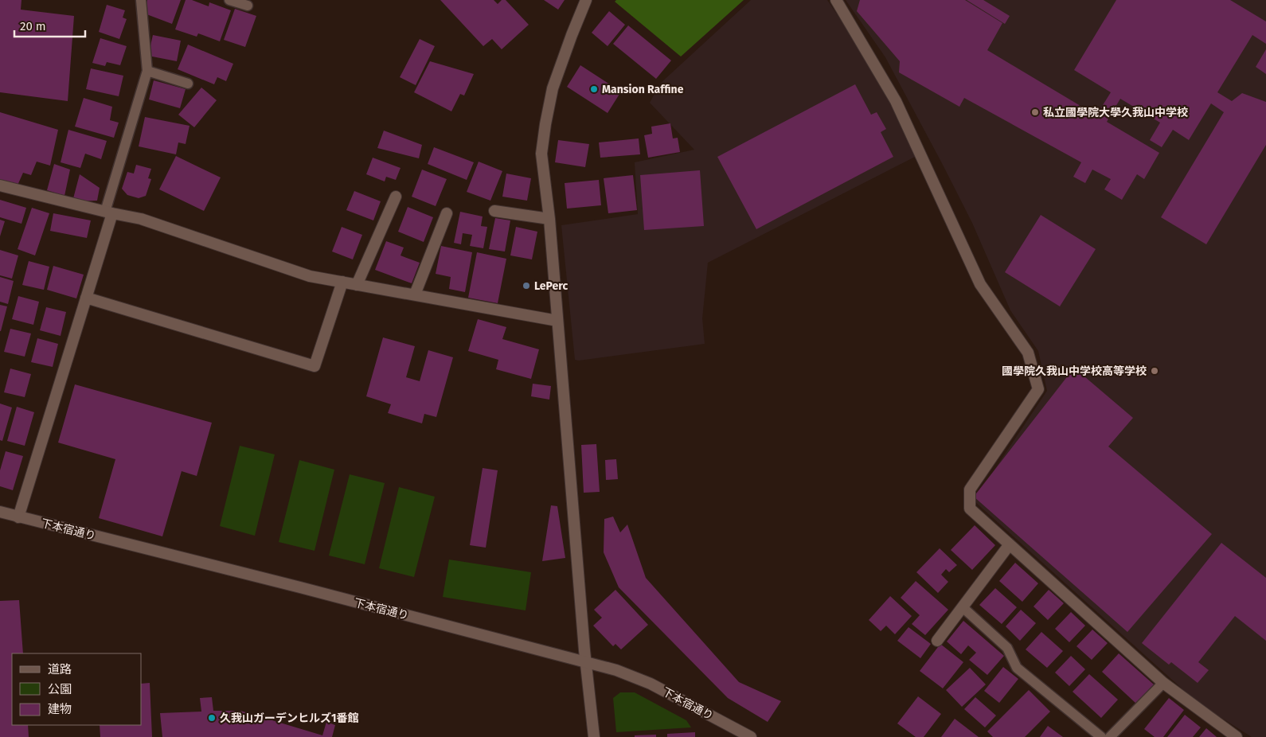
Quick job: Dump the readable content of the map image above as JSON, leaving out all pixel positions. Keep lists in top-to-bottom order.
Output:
{
  "streets": {
    "street": ["下本宿通り"]
  },
  "places": [
    "Mansion Raffine",
    "私立國學院大學久我山中学校",
    "LePerc",
    "國學院久我山中学校高等学校",
    "久我山ガーデンヒルズ1番館"
  ],
  "legend": ["道路", "公園", "建物"],
  "scale_bar": "20 m"
}
